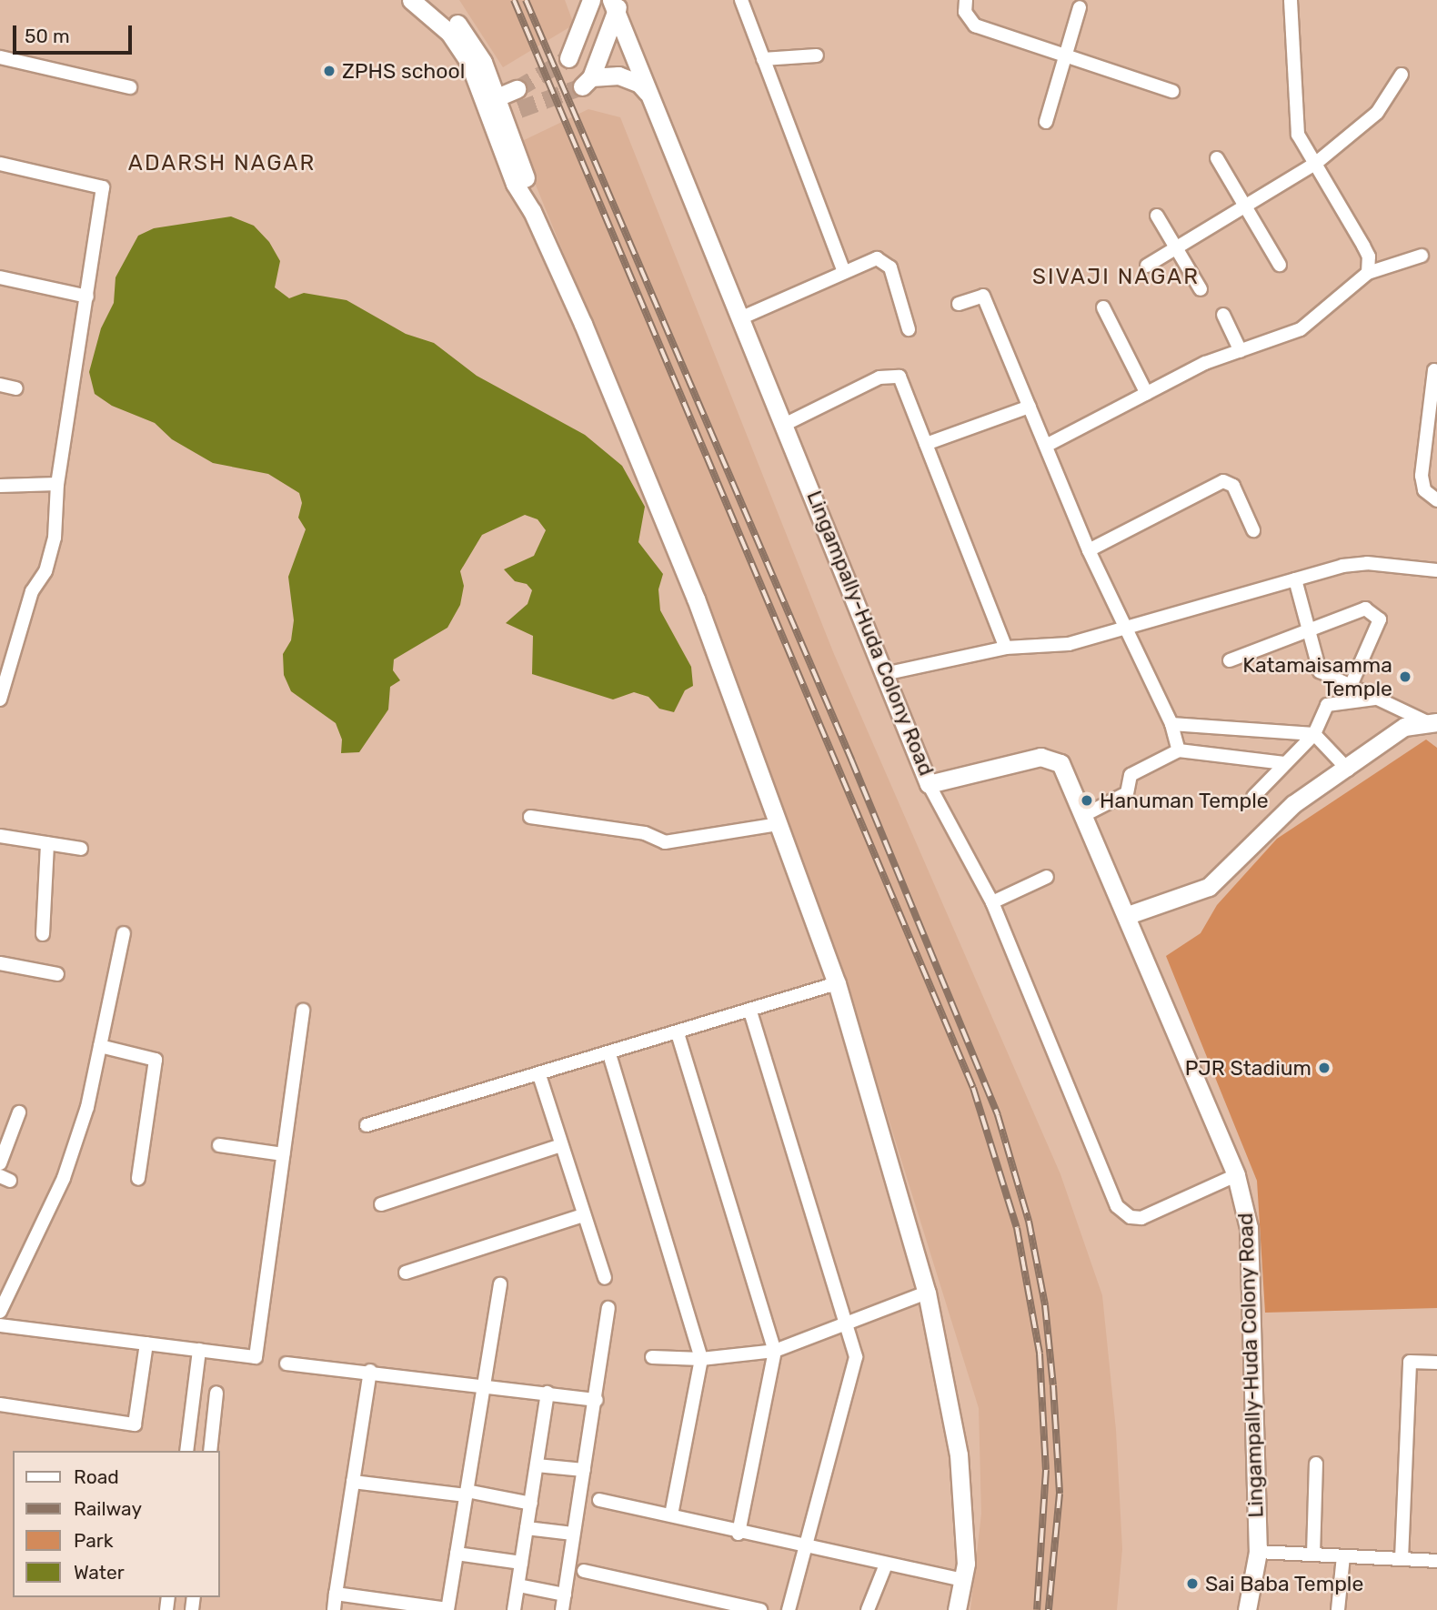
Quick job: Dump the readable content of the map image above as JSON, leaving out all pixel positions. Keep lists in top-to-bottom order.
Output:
{
  "streets": {
    "street": ["Lingampally-Huda Colony Road"]
  },
  "districts": ["ADARSH NAGAR", "SIVAJI NAGAR"],
  "places": [
    "ZPHS school",
    "Katamaisamma Temple",
    "Hanuman Temple",
    "PJR Stadium",
    "Sai Baba Temple"
  ],
  "legend": [
    "Road",
    "Railway",
    "Park",
    "Water"
  ],
  "scale_bar": "50 m"
}
